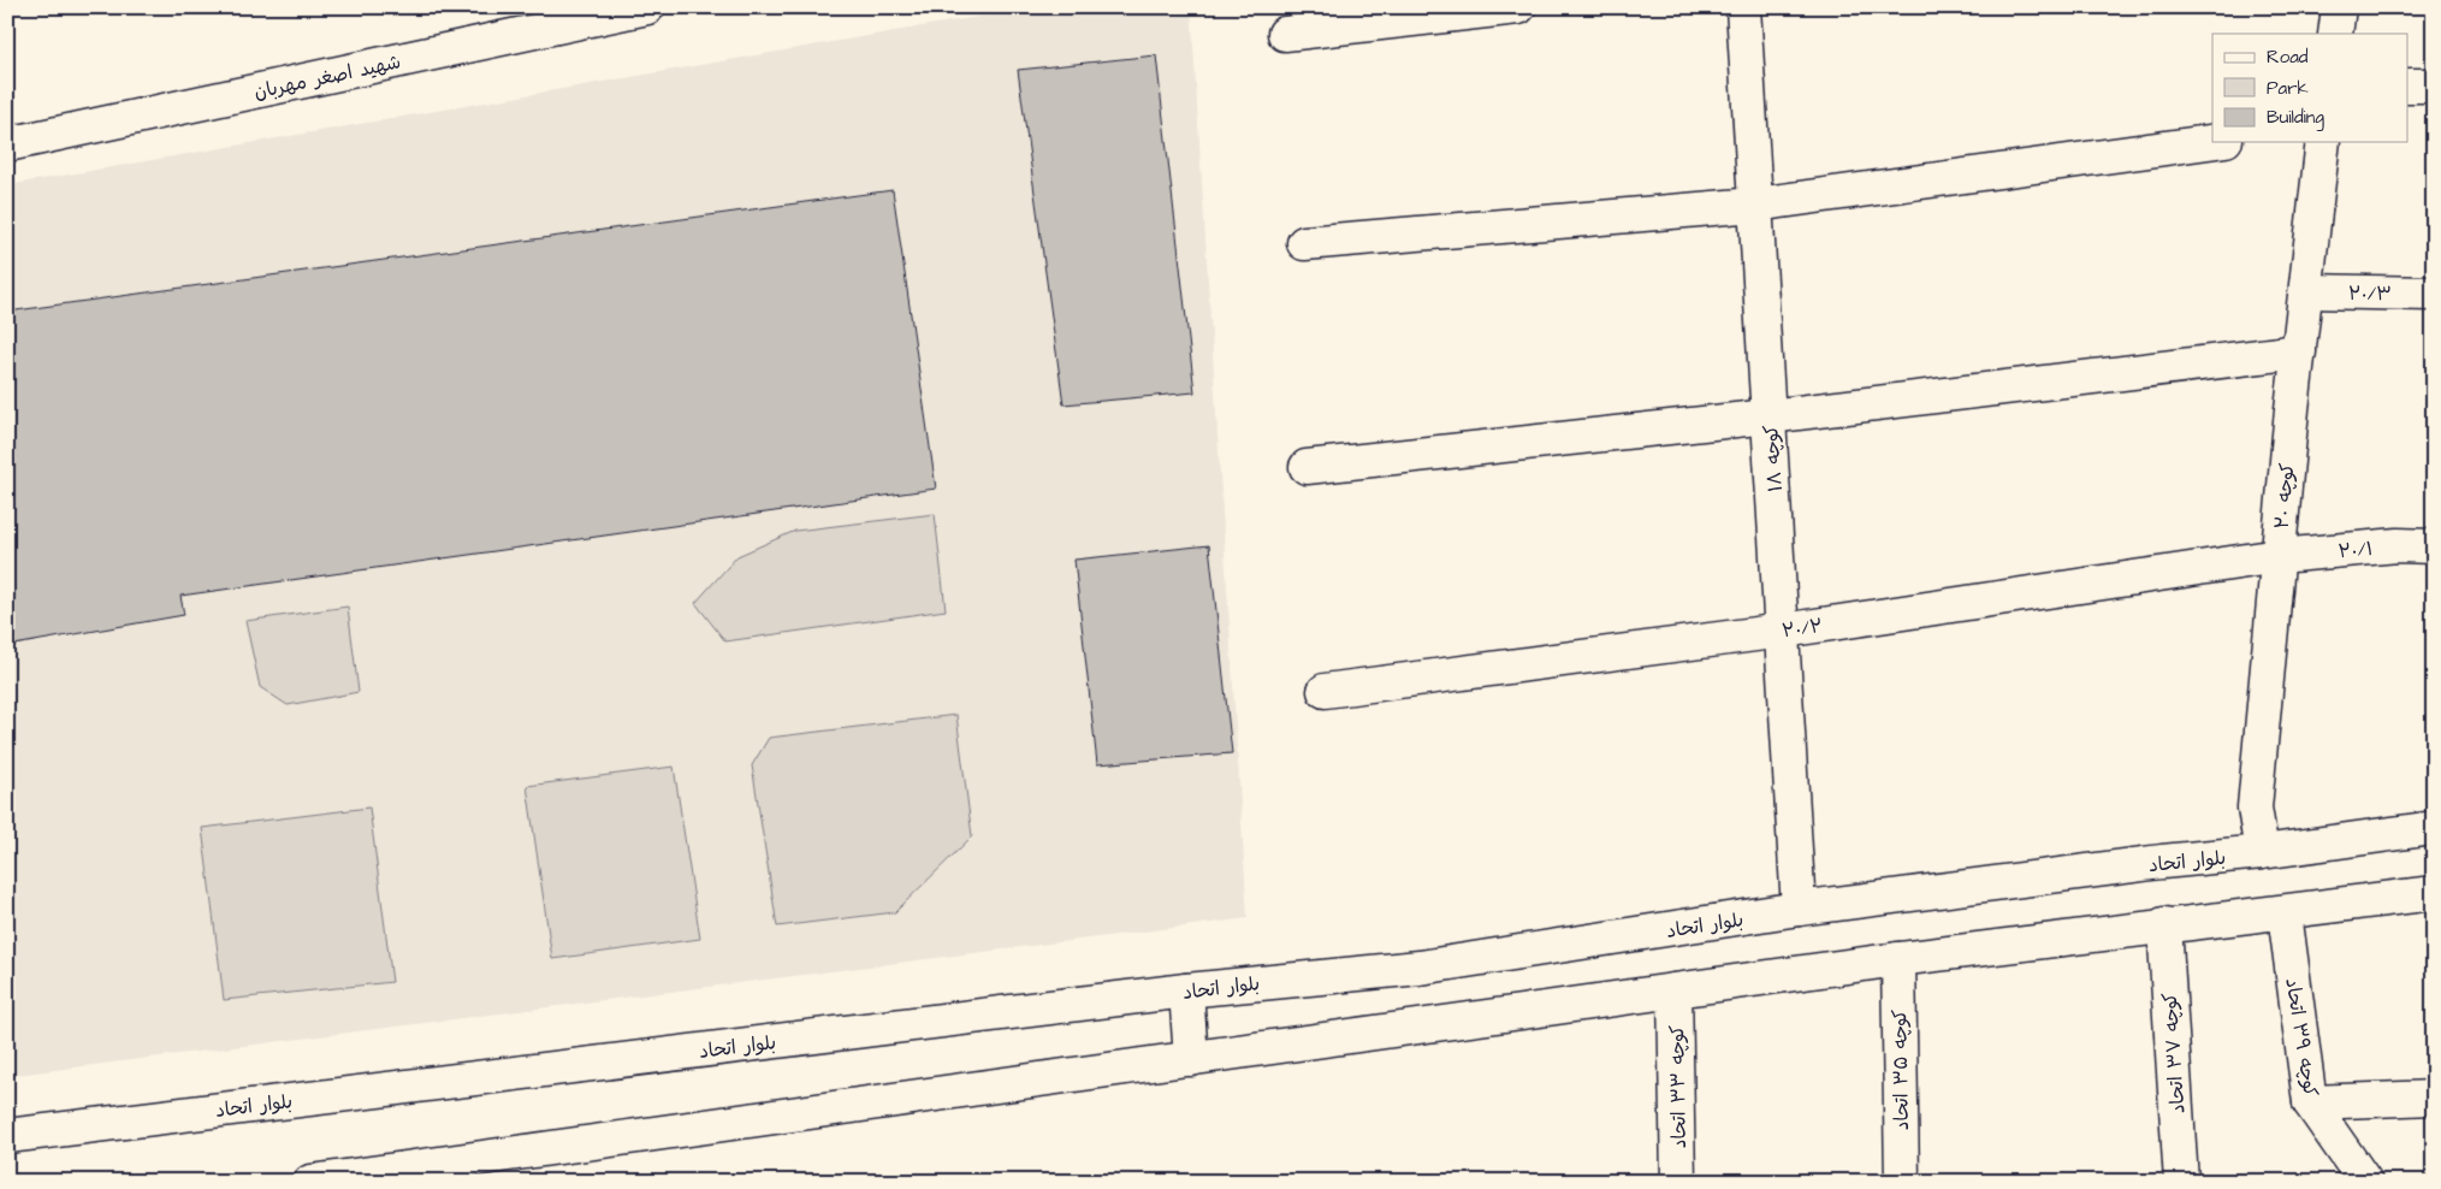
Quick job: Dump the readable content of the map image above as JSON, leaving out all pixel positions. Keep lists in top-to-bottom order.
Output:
{
  "streets": {
    "street": [
      "شهید اصغر مهربان",
      "۲۰/۳",
      "کوچه ۱۸",
      "کوچه ۲۰",
      "۲۰/۱",
      "۲۰/۲",
      "بلوار اتحاد",
      "کوچه ۳۹ اتحاد",
      "کوچه ۳۷ اتحاد",
      "کوچه ۳۵ اتحاد",
      "کوچه ۳۳ اتحاد"
    ]
  },
  "crossings": [
    ["۲۰/۳", "کوچه ۲۰"],
    ["کوچه ۱۸", "۲۰/۲"],
    ["کوچه ۱۸", "بلوار اتحاد"],
    ["کوچه ۲۰", "۲۰/۱"],
    ["کوچه ۲۰", "۲۰/۲"],
    ["کوچه ۲۰", "بلوار اتحاد"],
    ["۲۰/۱", "۲۰/۲"]
  ],
  "legend": ["Road", "Park", "Building"]
}
